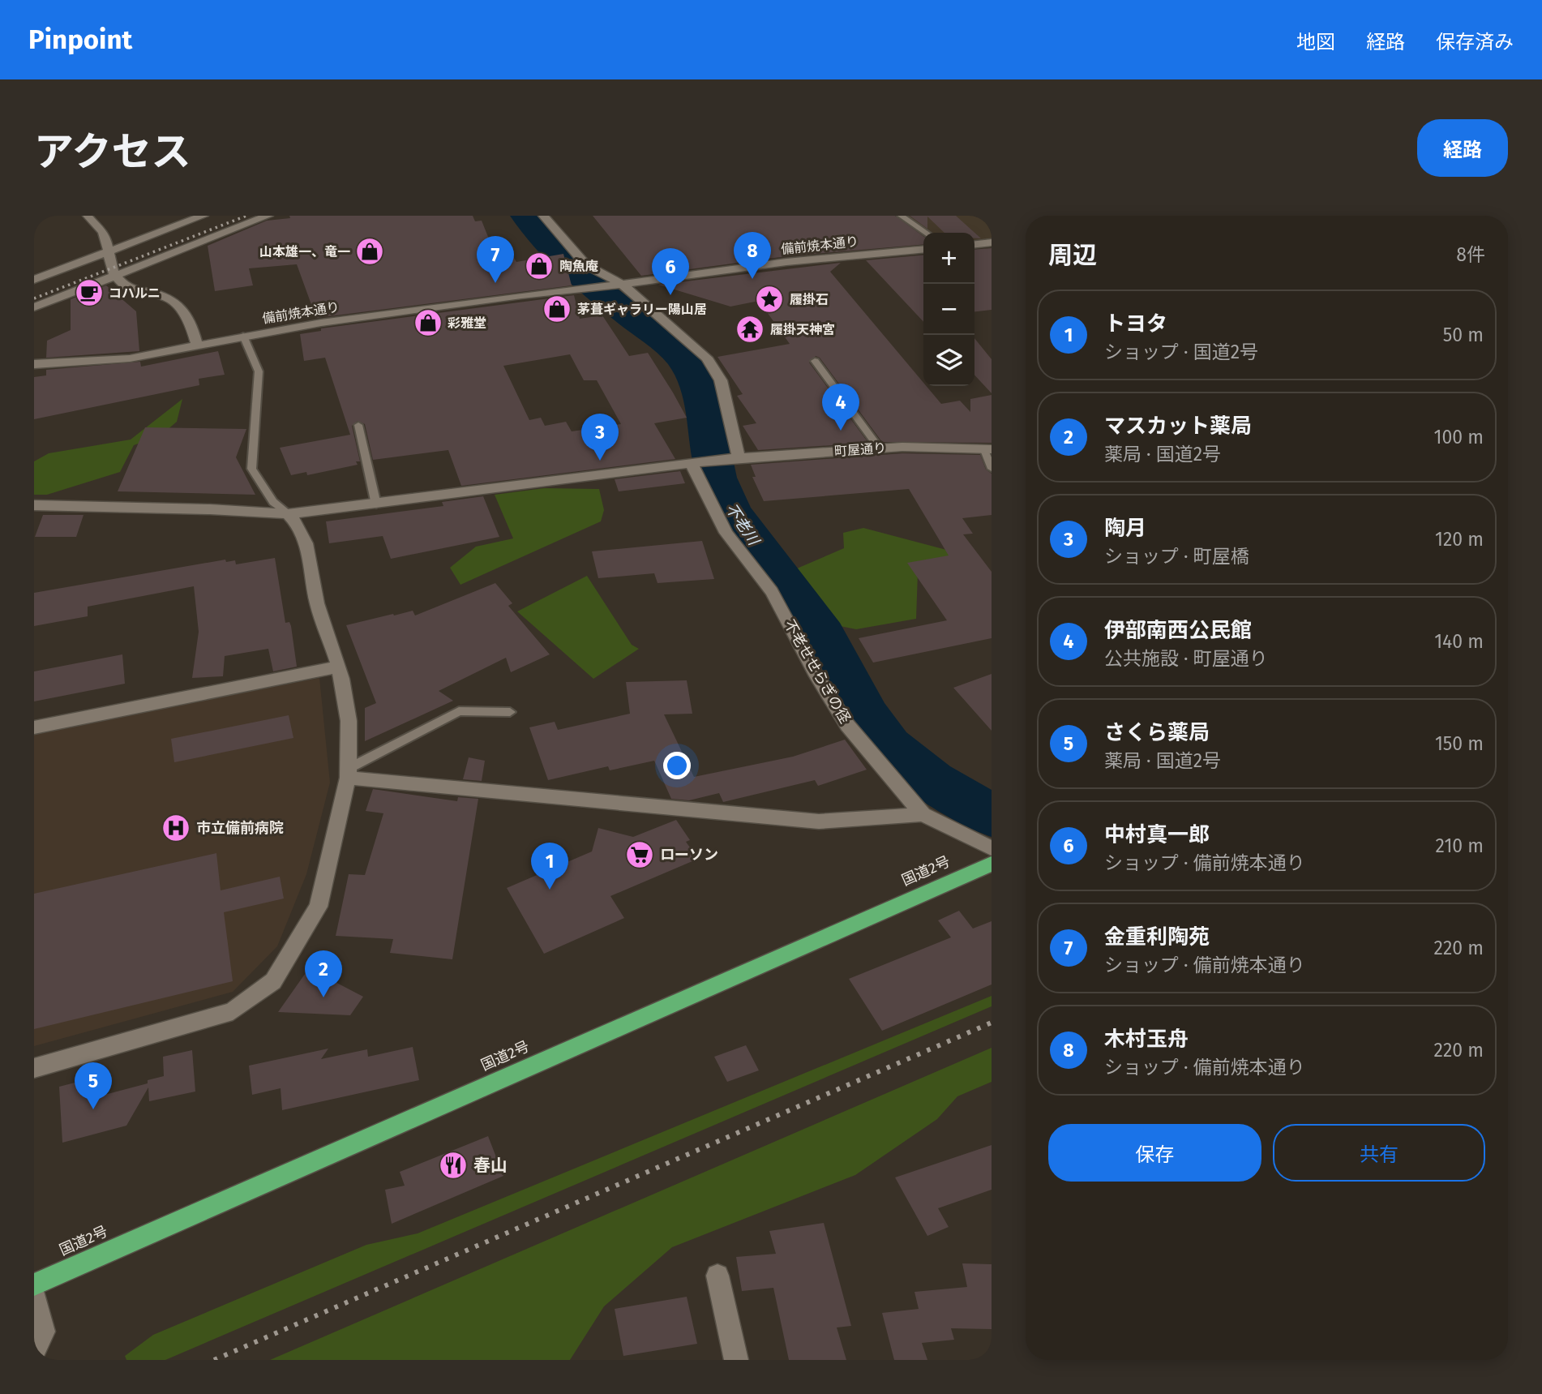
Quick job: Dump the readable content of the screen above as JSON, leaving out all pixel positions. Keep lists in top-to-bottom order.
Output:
{
  "streets": {
    "highway": ["国道2号"],
    "street": ["備前焼本通り", "町屋通り", "不老せせらぎの径"]
  },
  "crossings": [
    ["町屋通り", "不老せせらぎの径"]
  ],
  "water": ["不老川"],
  "places": {
    "shop": [
      "山本雄一、竜一",
      "陶魚庵",
      "茅葺ギャラリー陽山居",
      "彩雅堂"
    ],
    "cafe": ["コハルニ"],
    "place": ["履掛石"],
    "temple": ["履掛天神宮"],
    "hospital": ["市立備前病院"],
    "supermarket": ["ローソン"],
    "restaurant": ["春山"]
  },
  "page": {
    "header": "Pinpoint",
    "nav": ["地図", "経路", "保存済み"],
    "title": "アクセス",
    "buttons": [
      "経路",
      ["保存", "共有"]
    ],
    "heading": ["周辺", "8件"],
    "pins": [
      "8",
      "7",
      "6",
      "4",
      "3",
      "1",
      "2",
      "5"
    ],
    "map_buttons": ["+", "−"],
    "list": [
      {
        "mark": "1",
        "name": "トヨタ",
        "note": "ショップ · 国道2号",
        "value": "50 m"
      },
      {
        "mark": "2",
        "name": "マスカット薬局",
        "note": "薬局 · 国道2号",
        "value": "100 m"
      },
      {
        "mark": "3",
        "name": "陶月",
        "note": "ショップ · 町屋橋",
        "value": "120 m"
      },
      {
        "mark": "4",
        "name": "伊部南西公民館",
        "note": "公共施設 · 町屋通り",
        "value": "140 m"
      },
      {
        "mark": "5",
        "name": "さくら薬局",
        "note": "薬局 · 国道2号",
        "value": "150 m"
      },
      {
        "mark": "6",
        "name": "中村真一郎",
        "note": "ショップ · 備前焼本通り",
        "value": "210 m"
      },
      {
        "mark": "7",
        "name": "金重利陶苑",
        "note": "ショップ · 備前焼本通り",
        "value": "220 m"
      },
      {
        "mark": "8",
        "name": "木村玉舟",
        "note": "ショップ · 備前焼本通り",
        "value": "220 m"
      }
    ]
  }
}
